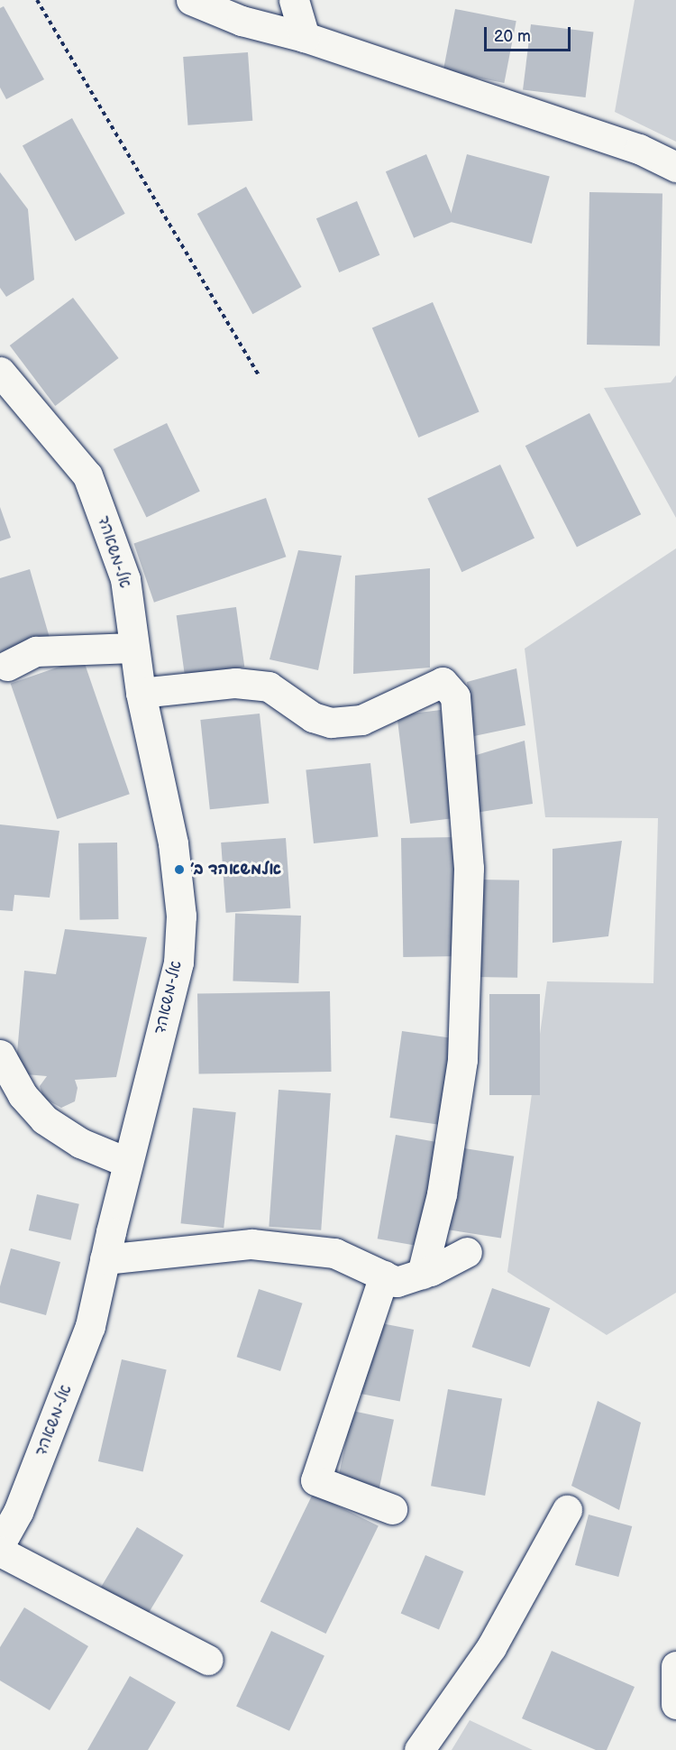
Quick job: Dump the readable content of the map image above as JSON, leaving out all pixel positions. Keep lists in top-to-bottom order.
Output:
{
  "streets": {
    "street": ["אל-משאהד"]
  },
  "places": ["אלמשאהד ב׳"],
  "scale_bar": "20 m"
}
